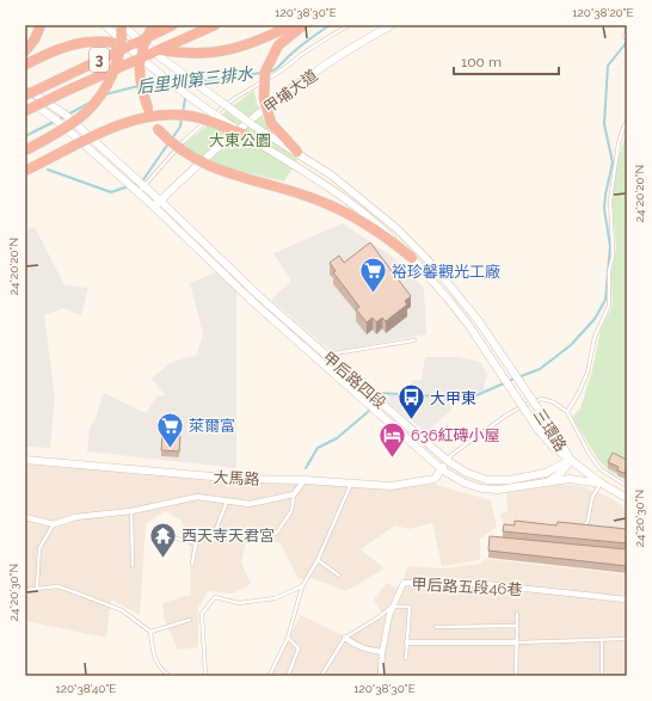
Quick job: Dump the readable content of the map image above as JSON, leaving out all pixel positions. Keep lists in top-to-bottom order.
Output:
{
  "streets": {
    "highway": ["3"],
    "street": [
      "甲埔大道",
      "甲后路四段",
      "三環路",
      "大馬路",
      "甲后路五段46巷"
    ]
  },
  "crossings": [
    ["3", "甲后路四段"],
    ["甲埔大道", "甲后路四段"],
    ["甲后路四段", "三環路"],
    ["甲后路四段", "大馬路"]
  ],
  "water": ["后里圳第三排水"],
  "parks": ["大東公園"],
  "places": {
    "supermarket": ["裕珍馨觀光工廠", "萊爾富"],
    "bus stop": ["大甲東"],
    "hotel": ["636紅磚小屋"],
    "temple": ["西天寺天君宮"]
  },
  "scale_bar": "100 m",
  "coordinates": [
    "120°38'30\"E",
    "120°38'20\"E",
    "24°20'20\"N",
    "24°20'30\"N",
    "120°38'40\"E"
  ]
}
